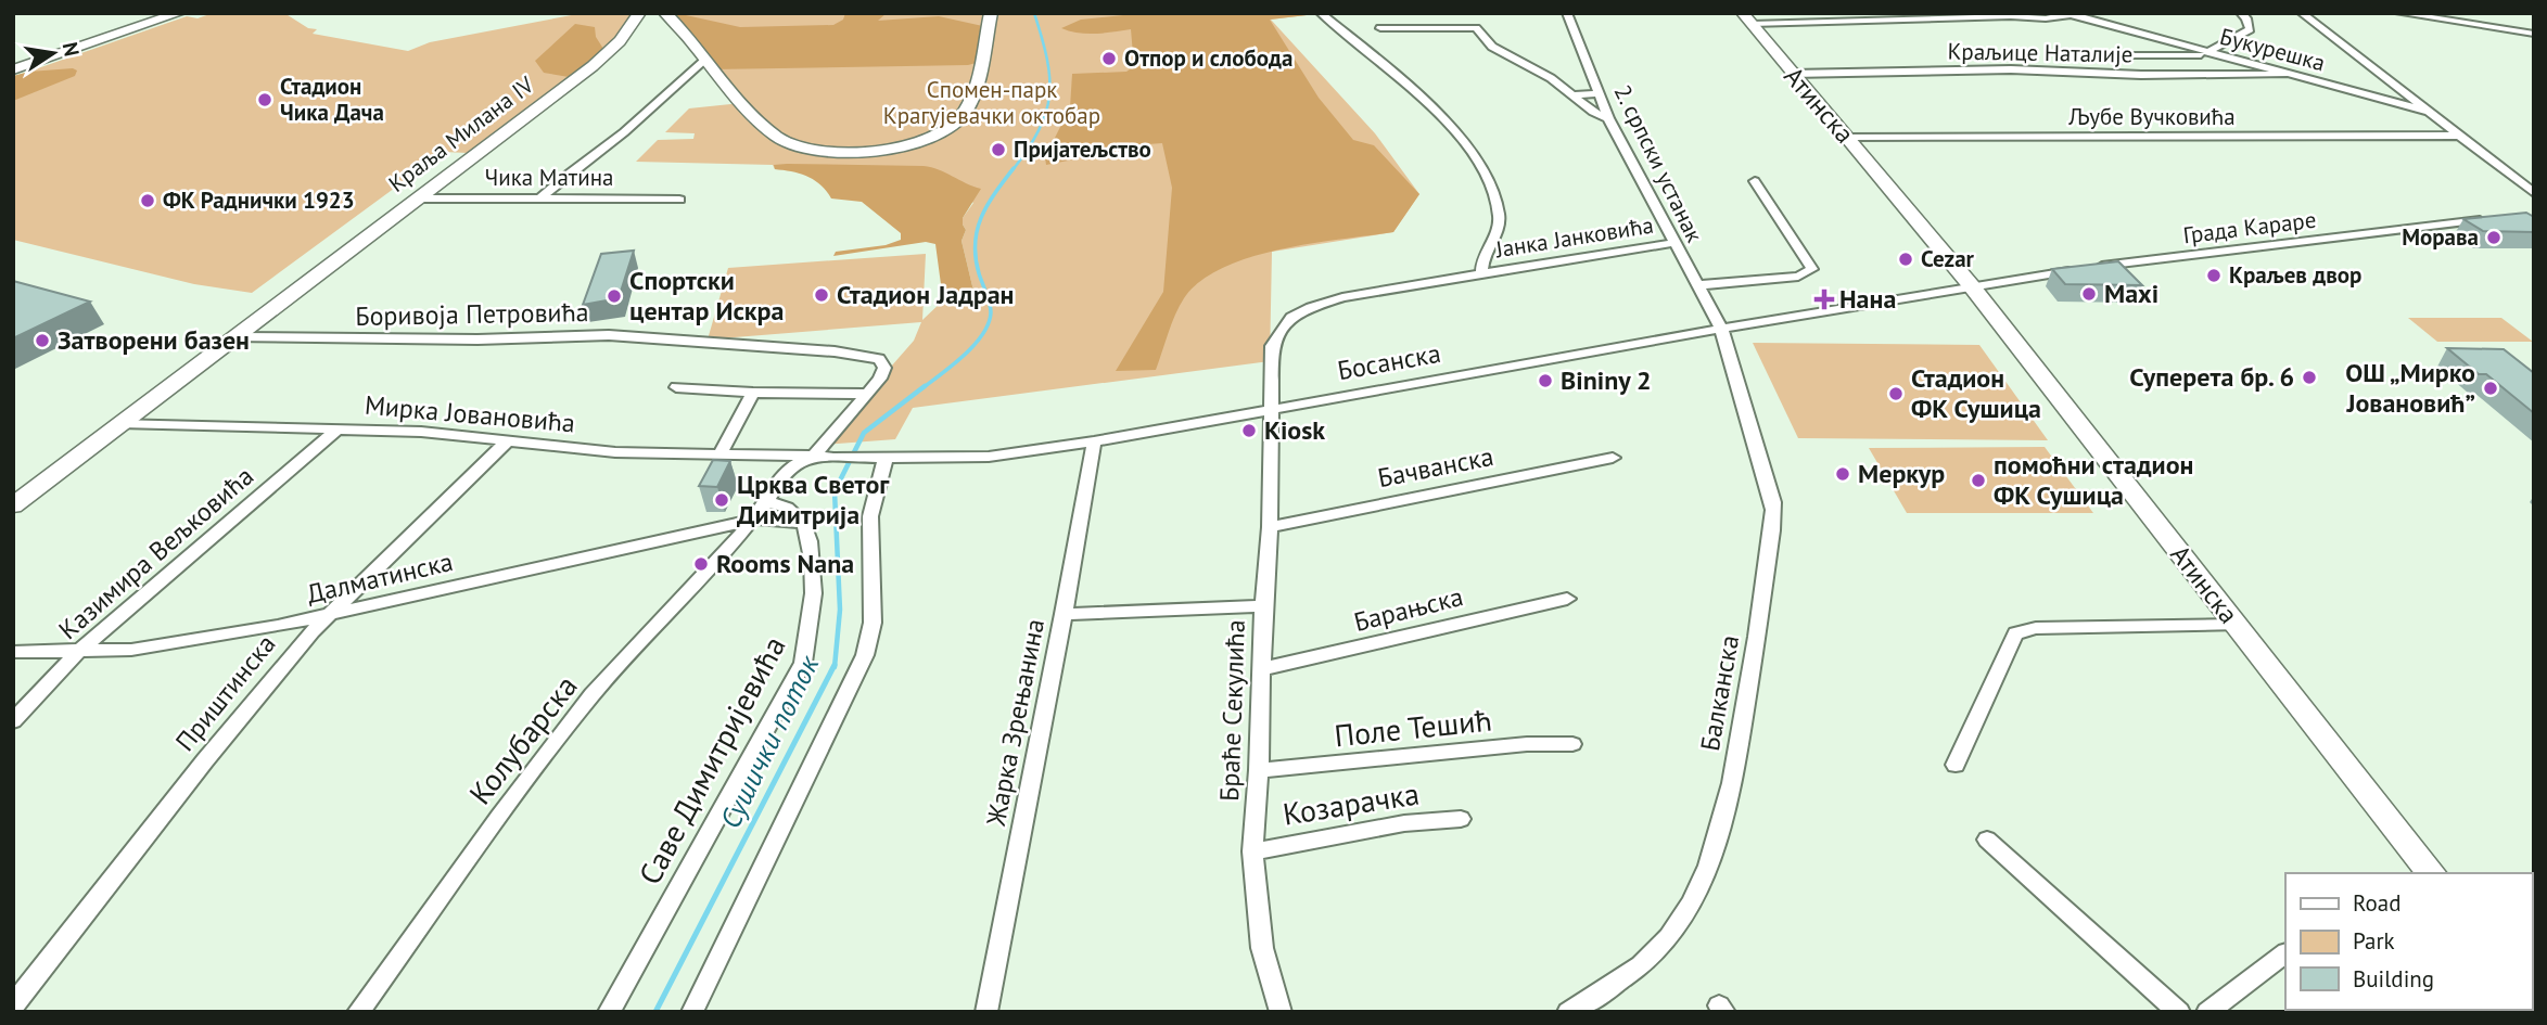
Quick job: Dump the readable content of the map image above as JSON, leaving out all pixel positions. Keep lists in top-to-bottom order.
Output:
{
  "streets": {
    "street": [
      "Букурешка",
      "Краљице Наталије",
      "Атинска",
      "Љубе Вучковића",
      "Краља Милана IV",
      "2. српски устанак",
      "Чика Матина",
      "Града Караре",
      "Јанка Јанковића",
      "Боривоја Петровића",
      "Босанска",
      "Мирка Јовановића",
      "Бачванска",
      "Казимира Вељковића",
      "Далматинска",
      "Барањска",
      "Приштинска",
      "Балканска",
      "Браће Секулића",
      "Жарка Зрењанина",
      "Поле Тешић",
      "Колубарска",
      "Саве Димитријевића",
      "Козарачка"
    ]
  },
  "crossings": [
    ["Букурешка", "Краљице Наталије"],
    ["Букурешка", "Атинска"],
    ["Краљице Наталије", "Атинска"],
    ["Атинска", "Љубе Вучковића"],
    ["Атинска", "Града Караре"],
    ["Атинска", "Босанска"],
    ["Краља Милана IV", "Чика Матина"],
    ["Краља Милана IV", "Боривоја Петровића"],
    ["Краља Милана IV", "Мирка Јовановића"],
    ["2. српски устанак", "Јанка Јанковића"],
    ["2. српски устанак", "Босанска"],
    ["2. српски устанак", "Балканска"],
    ["Града Караре", "Босанска"],
    ["Јанка Јанковића", "Босанска"],
    ["Јанка Јанковића", "Браће Секулића"],
    ["Босанска", "Мирка Јовановића"],
    ["Босанска", "Балканска"],
    ["Босанска", "Браће Секулића"],
    ["Босанска", "Жарка Зрењанина"],
    ["Мирка Јовановића", "Казимира Вељковића"],
    ["Мирка Јовановића", "Приштинска"],
    ["Бачванска", "Браће Секулића"],
    ["Казимира Вељковића", "Далматинска"],
    ["Далматинска", "Приштинска"],
    ["Далматинска", "Колубарска"],
    ["Барањска", "Браће Секулића"],
    ["Браће Секулића", "Поле Тешић"],
    ["Браће Секулића", "Козарачка"]
  ],
  "water": ["Сушички поток"],
  "parks": ["Спомен-парк Крагујевачки октобар"],
  "places": {
    "other": [
      "Отпор и слобода",
      "Стадион Чика Дача",
      "Пријатељство",
      "ФК Раднички 1923",
      "Морава",
      "Cezar",
      "Краљев двор",
      "Maxi",
      "Стадион Јадран",
      "Спортски центар Искра",
      "Затворени базен",
      "Суперета бр. 6",
      "Bininy 2",
      "ОШ „Мирко Јовановић”",
      "Стадион ФК Сушица",
      "Kiosk",
      "Меркур",
      "помоћни стадион ФК Сушица",
      "Црква Светог Димитрија",
      "Rooms Nana"
    ],
    "health": ["Нана"]
  },
  "legend": ["Road", "Park", "Building"],
  "north": "right"
}
